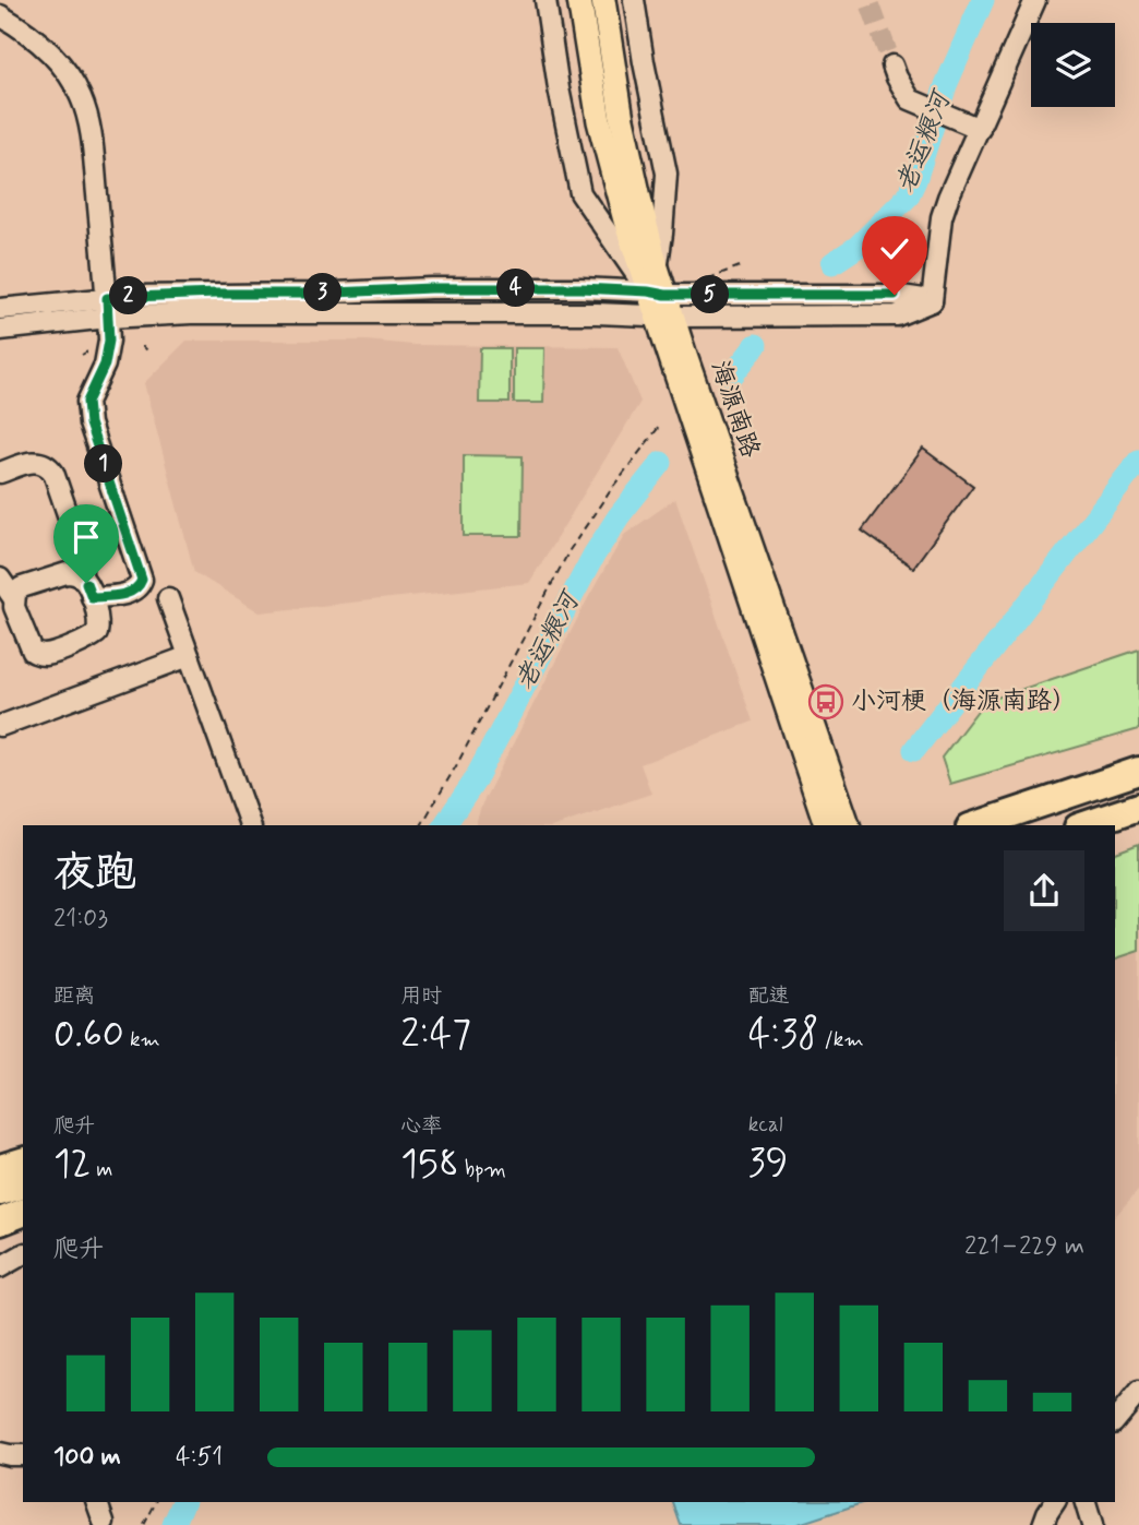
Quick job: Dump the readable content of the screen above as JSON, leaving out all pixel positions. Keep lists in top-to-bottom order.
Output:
{
  "streets": {
    "main road": ["海源南路"]
  },
  "water": ["老运粮河"],
  "places": {
    "bus stop": ["小河梗（海源南路）"]
  },
  "page": {
    "pins": [
      "4",
      "3",
      "5",
      "2",
      "1"
    ],
    "heading": ["夜跑", "21:03"],
    "stats": [
      ["距离", "0.60 km"],
      ["用时", "2:47"],
      ["配速", "4:38 /km"],
      ["爬升", "12 m"],
      ["心率", "158 bpm"],
      ["kcal", "39"]
    ],
    "chart": ["爬升", "221–229 m"],
    "list": [
      {
        "name": "100 m",
        "note": "4:51"
      }
    ]
  }
}
